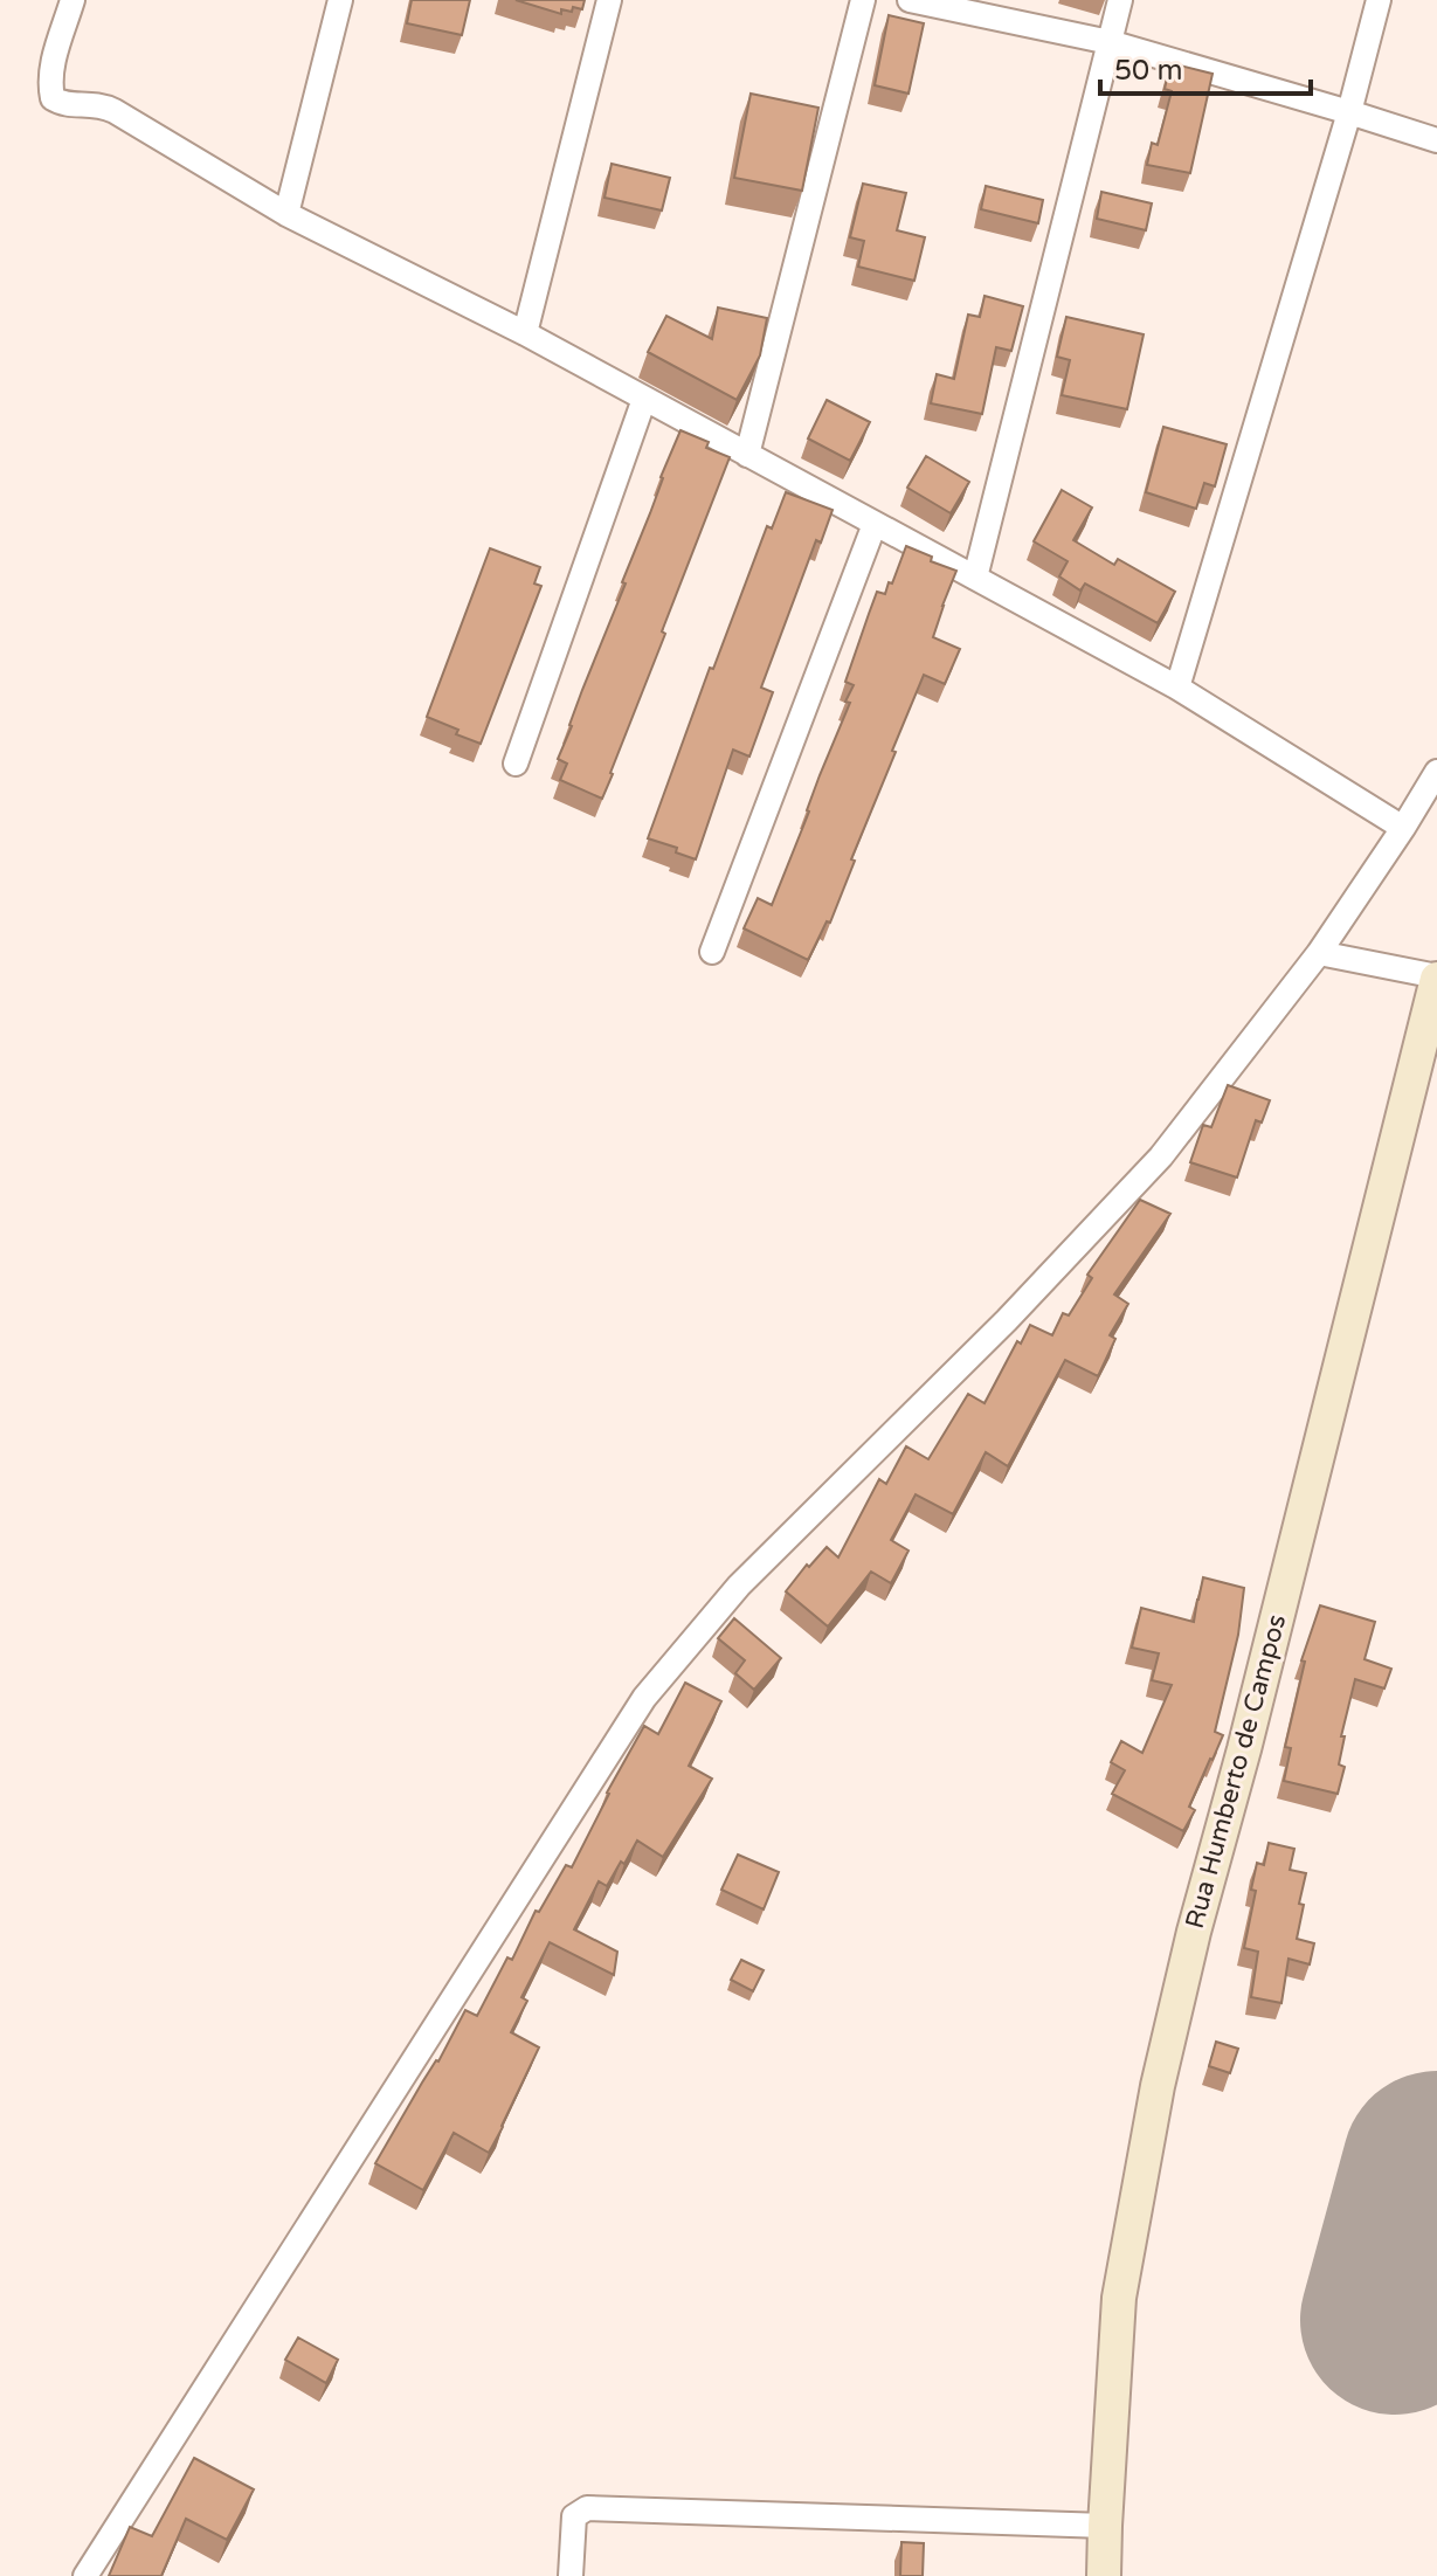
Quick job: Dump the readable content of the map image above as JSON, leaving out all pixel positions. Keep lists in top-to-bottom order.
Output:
{
  "streets": {
    "street": ["Rua Humberto de Campos"]
  },
  "scale_bar": "50 m"
}
